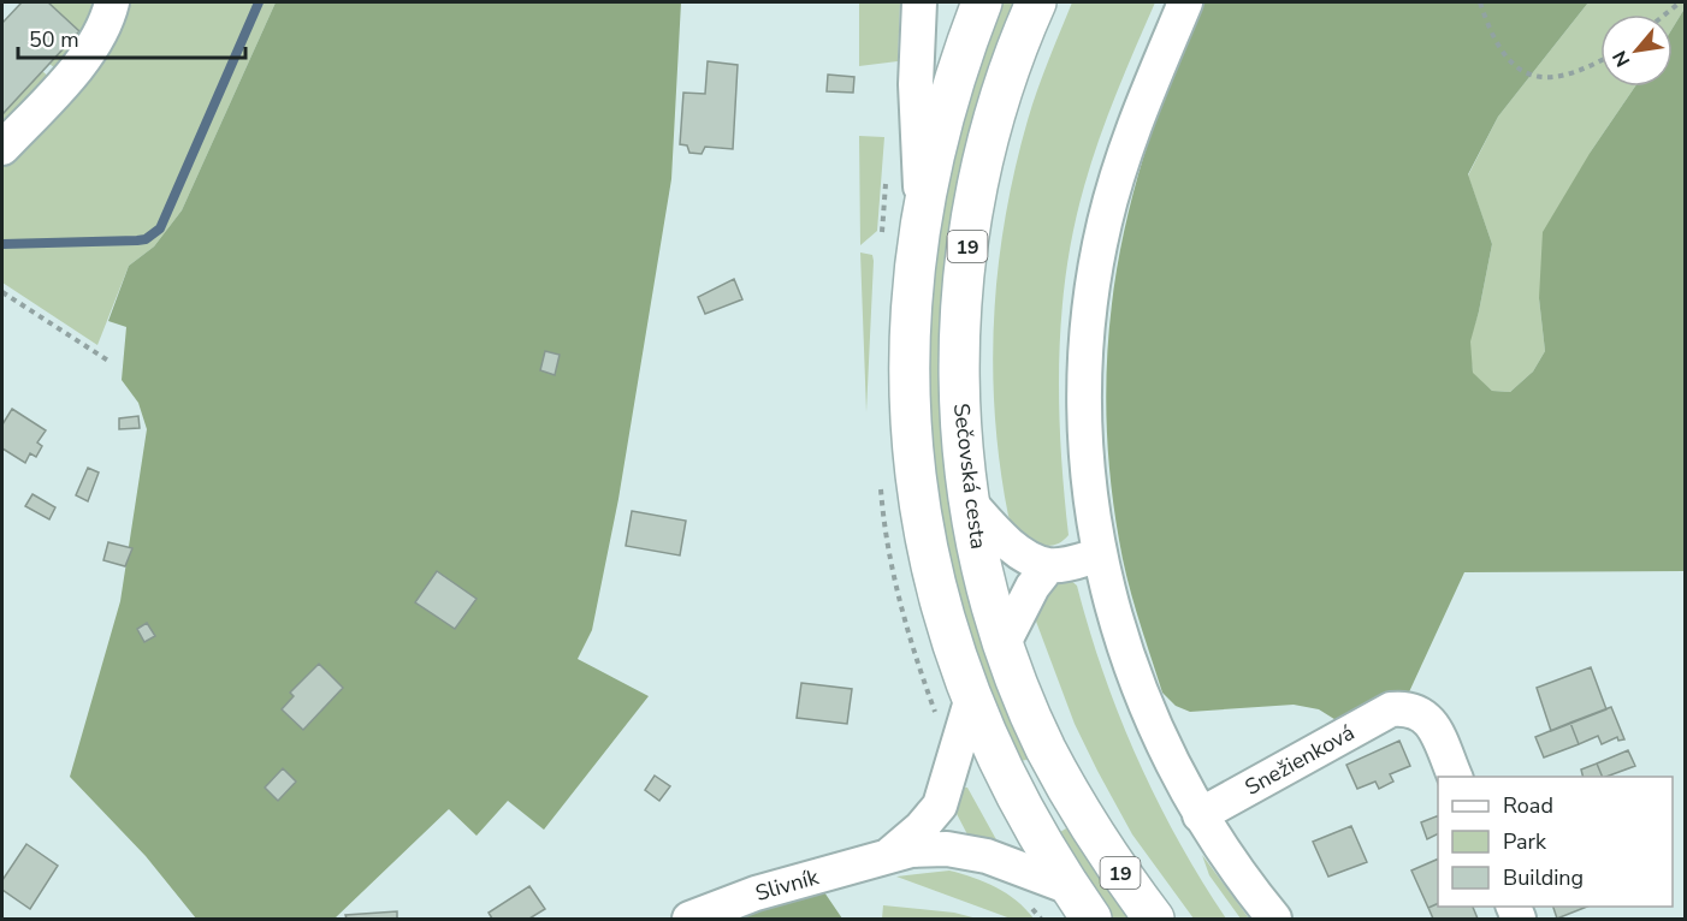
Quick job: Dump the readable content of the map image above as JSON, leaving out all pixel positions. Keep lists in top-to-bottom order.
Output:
{
  "streets": {
    "main road": ["19", "Sečovská cesta"],
    "street": ["Snežienková", "Slivník"]
  },
  "crossings": [
    ["19", "Slivník"]
  ],
  "legend": ["Road", "Park", "Building"],
  "scale_bar": "50 m",
  "north": "bottom left"
}
